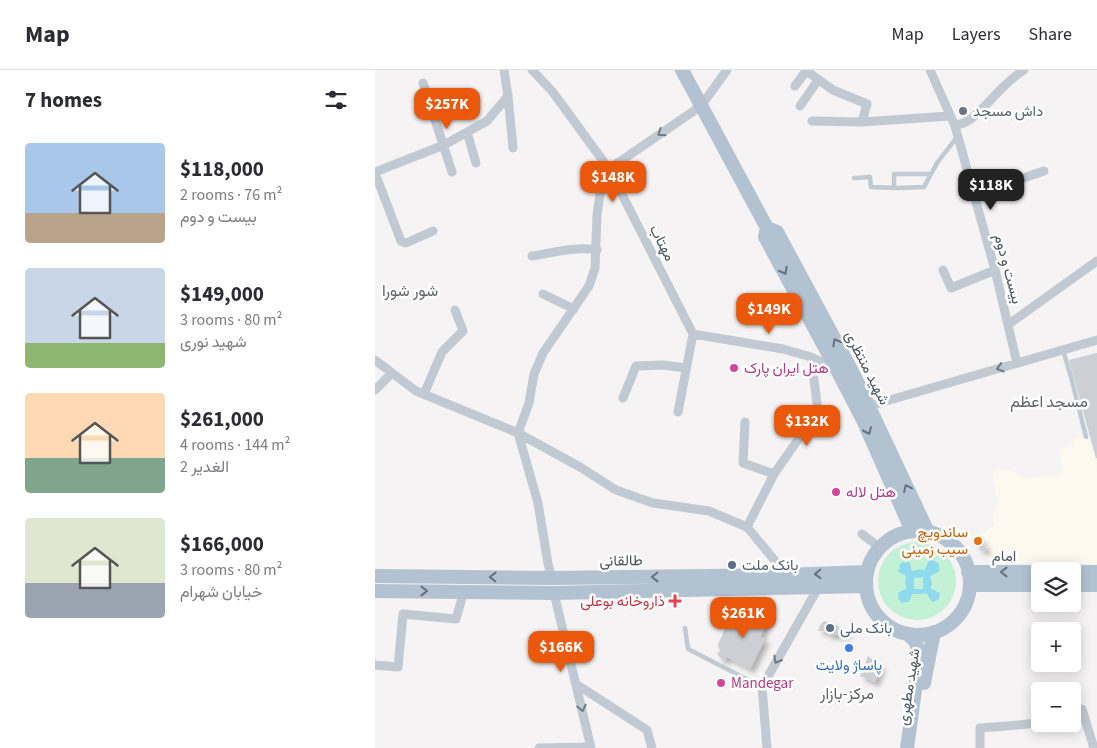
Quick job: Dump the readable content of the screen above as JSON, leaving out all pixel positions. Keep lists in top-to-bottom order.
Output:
{
  "streets": {
    "main road": [
      "شهید منتظری",
      "امام",
      "طالقانی",
      "شهید مطهری"
    ],
    "street": ["مهتاب", "بیست و دوم"]
  },
  "crossings": [
    ["شهید منتظری", "امام"],
    ["شهید منتظری", "طالقانی"],
    ["شهید منتظری", "شهید مطهری"],
    ["امام", "طالقانی"],
    ["امام", "شهید مطهری"],
    ["طالقانی", "شهید مطهری"]
  ],
  "districts": ["شور شورا", "مسجد اعظم", "مرکز-بازار"],
  "places": {
    "other": [
      "داش مسجد",
      "هتل ایران پارک",
      "هتل لاله",
      "ساندویچ سیب زمینی",
      "بانک ملت",
      "بانک ملی",
      "پاساژ ولایت",
      "Mandegar"
    ],
    "health": ["ذاروخانه بوعلی"]
  },
  "page": {
    "header": "Map",
    "nav": ["Map", "Layers", "Share"],
    "heading": "7 homes",
    "price": [
      "$257K",
      "$148K",
      "$118K",
      "$149K",
      "$132K",
      "$261K",
      "$166K"
    ],
    "list": [
      {
        "name": "$118,000",
        "note": "2 rooms · 76 m² · بیست و دوم"
      },
      {
        "name": "$149,000",
        "note": "3 rooms · 80 m² · شهید نوری"
      },
      {
        "name": "$261,000",
        "note": "4 rooms · 144 m² · 2 الغدیر"
      },
      {
        "name": "$166,000",
        "note": "3 rooms · 80 m² · خیابان شهرام"
      }
    ],
    "map_buttons": ["+", "−"]
  }
}
